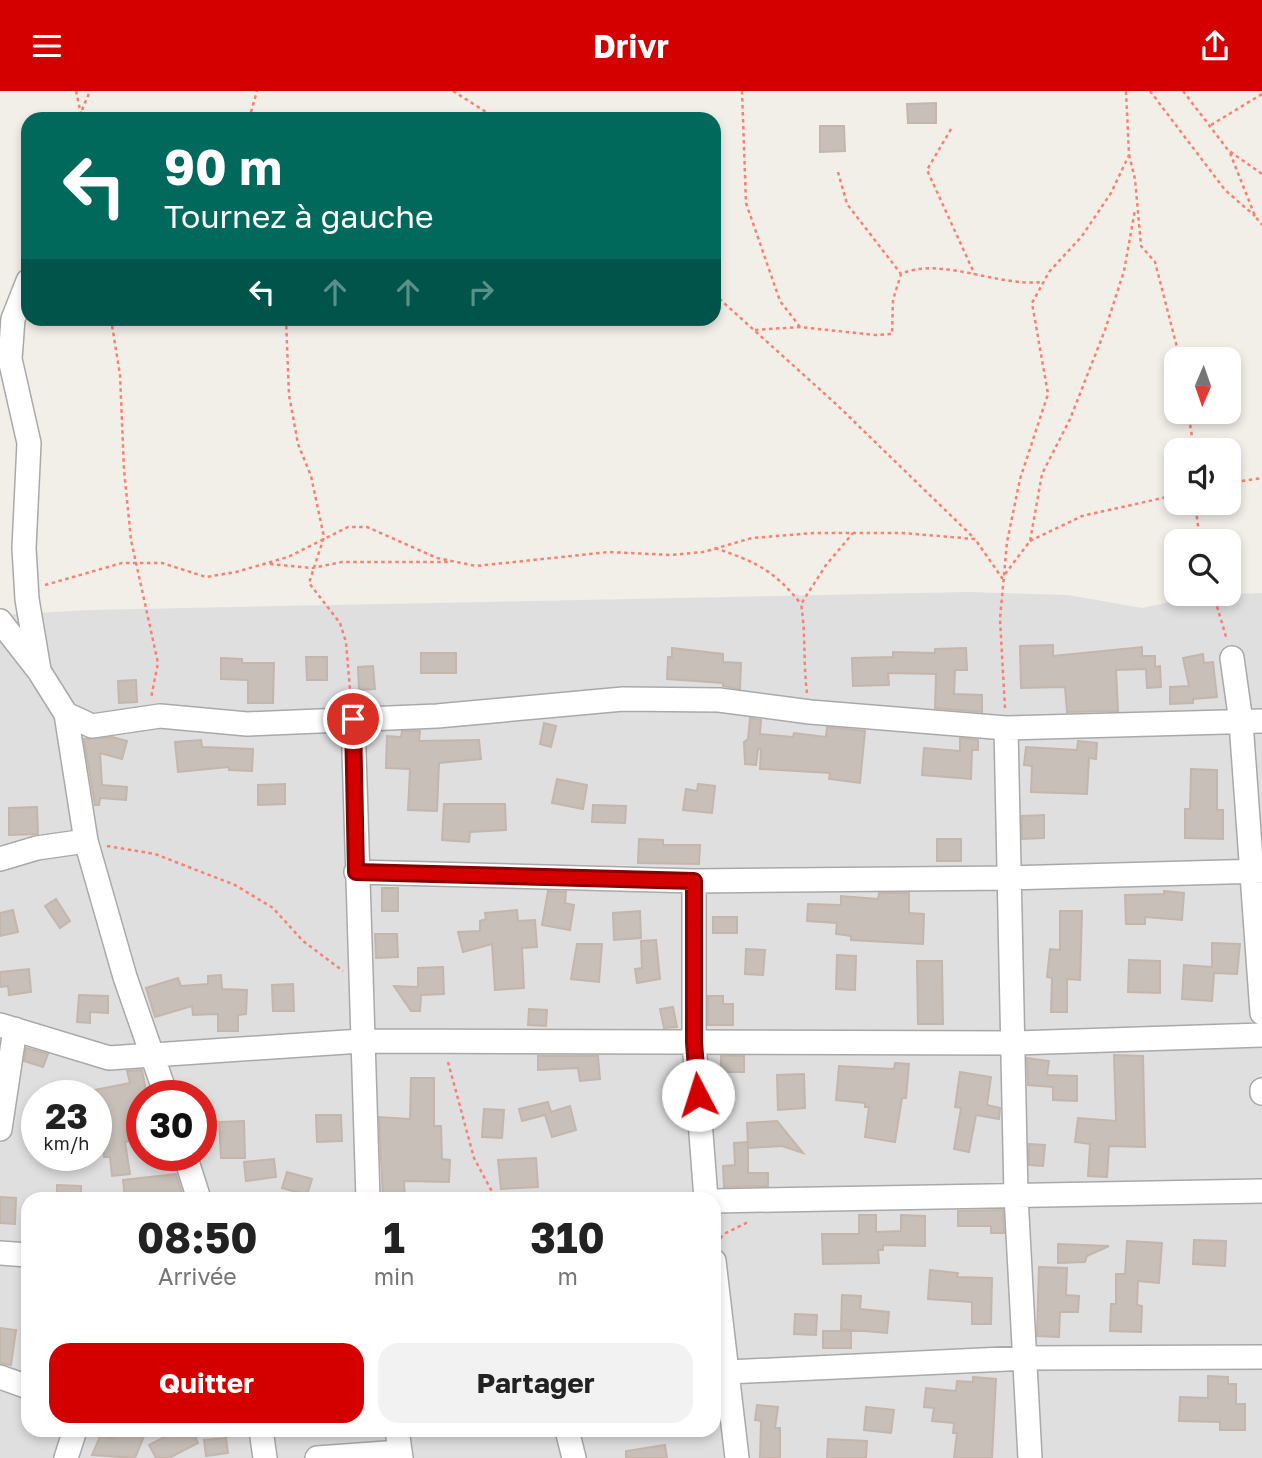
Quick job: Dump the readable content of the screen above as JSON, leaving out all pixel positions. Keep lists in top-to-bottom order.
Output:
{
  "north": "bottom",
  "page": {
    "header": "Drivr",
    "turn": ["90 m", "Tournez à gauche"],
    "speed": "23 km/h",
    "limit": "30",
    "eta": [
      "08:50",
      "Arrivée",
      "1",
      "min",
      "310",
      "m"
    ],
    "buttons": ["Quitter", "Partager"]
  }
}
